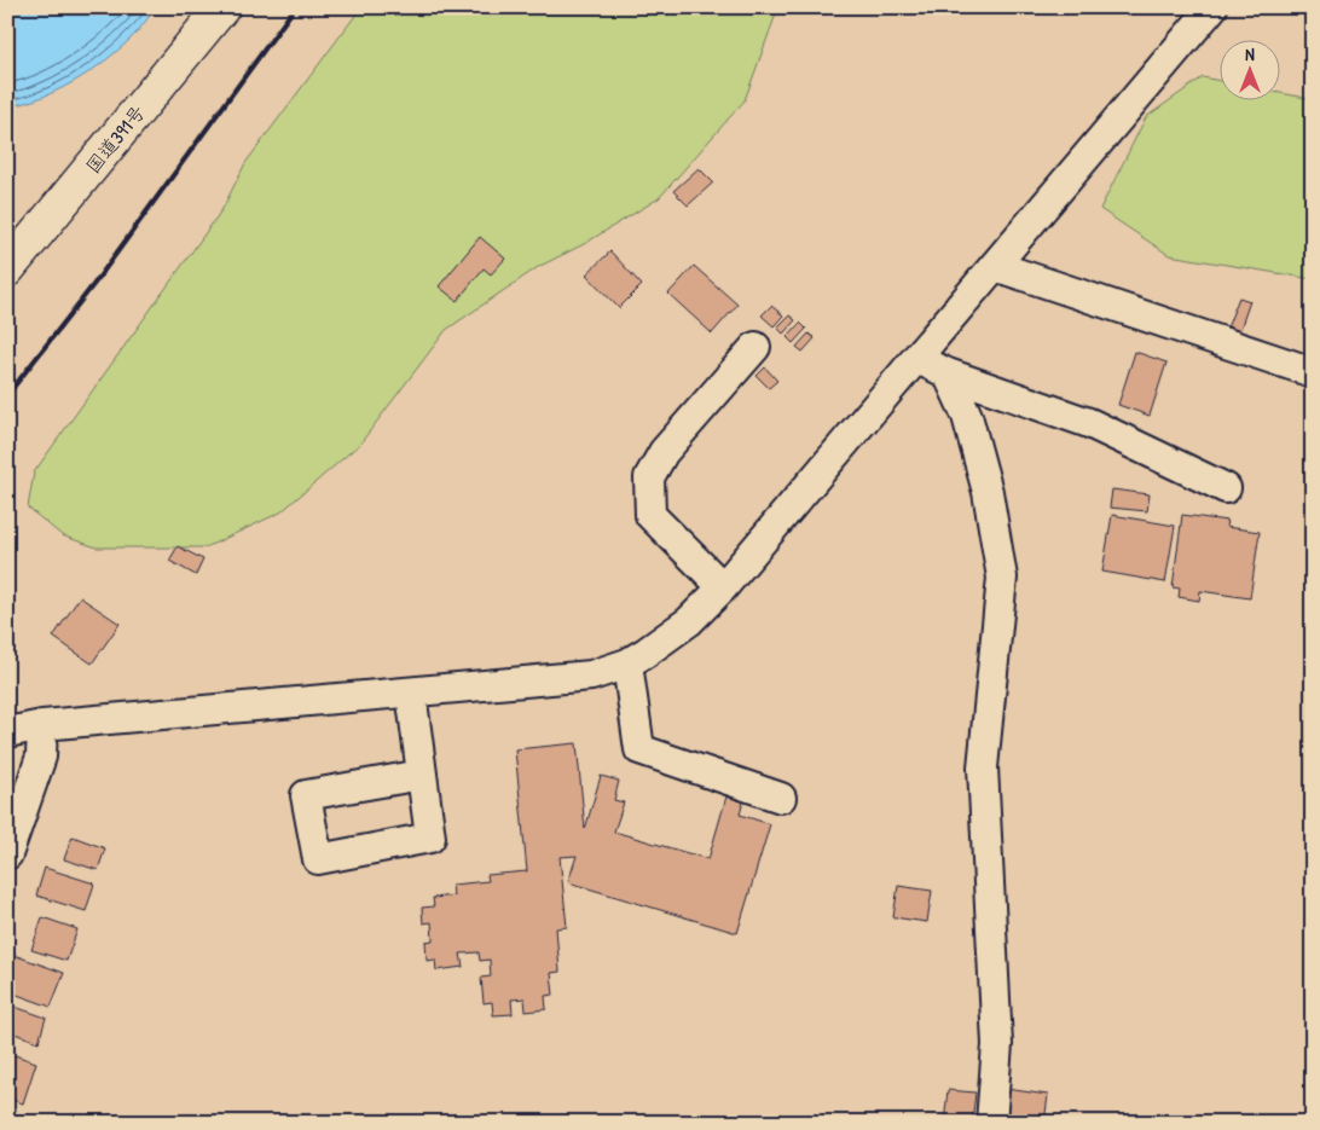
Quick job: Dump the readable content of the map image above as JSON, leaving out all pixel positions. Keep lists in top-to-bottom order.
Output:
{
  "streets": {
    "highway": ["国道391号"]
  },
  "north": "top"
}
